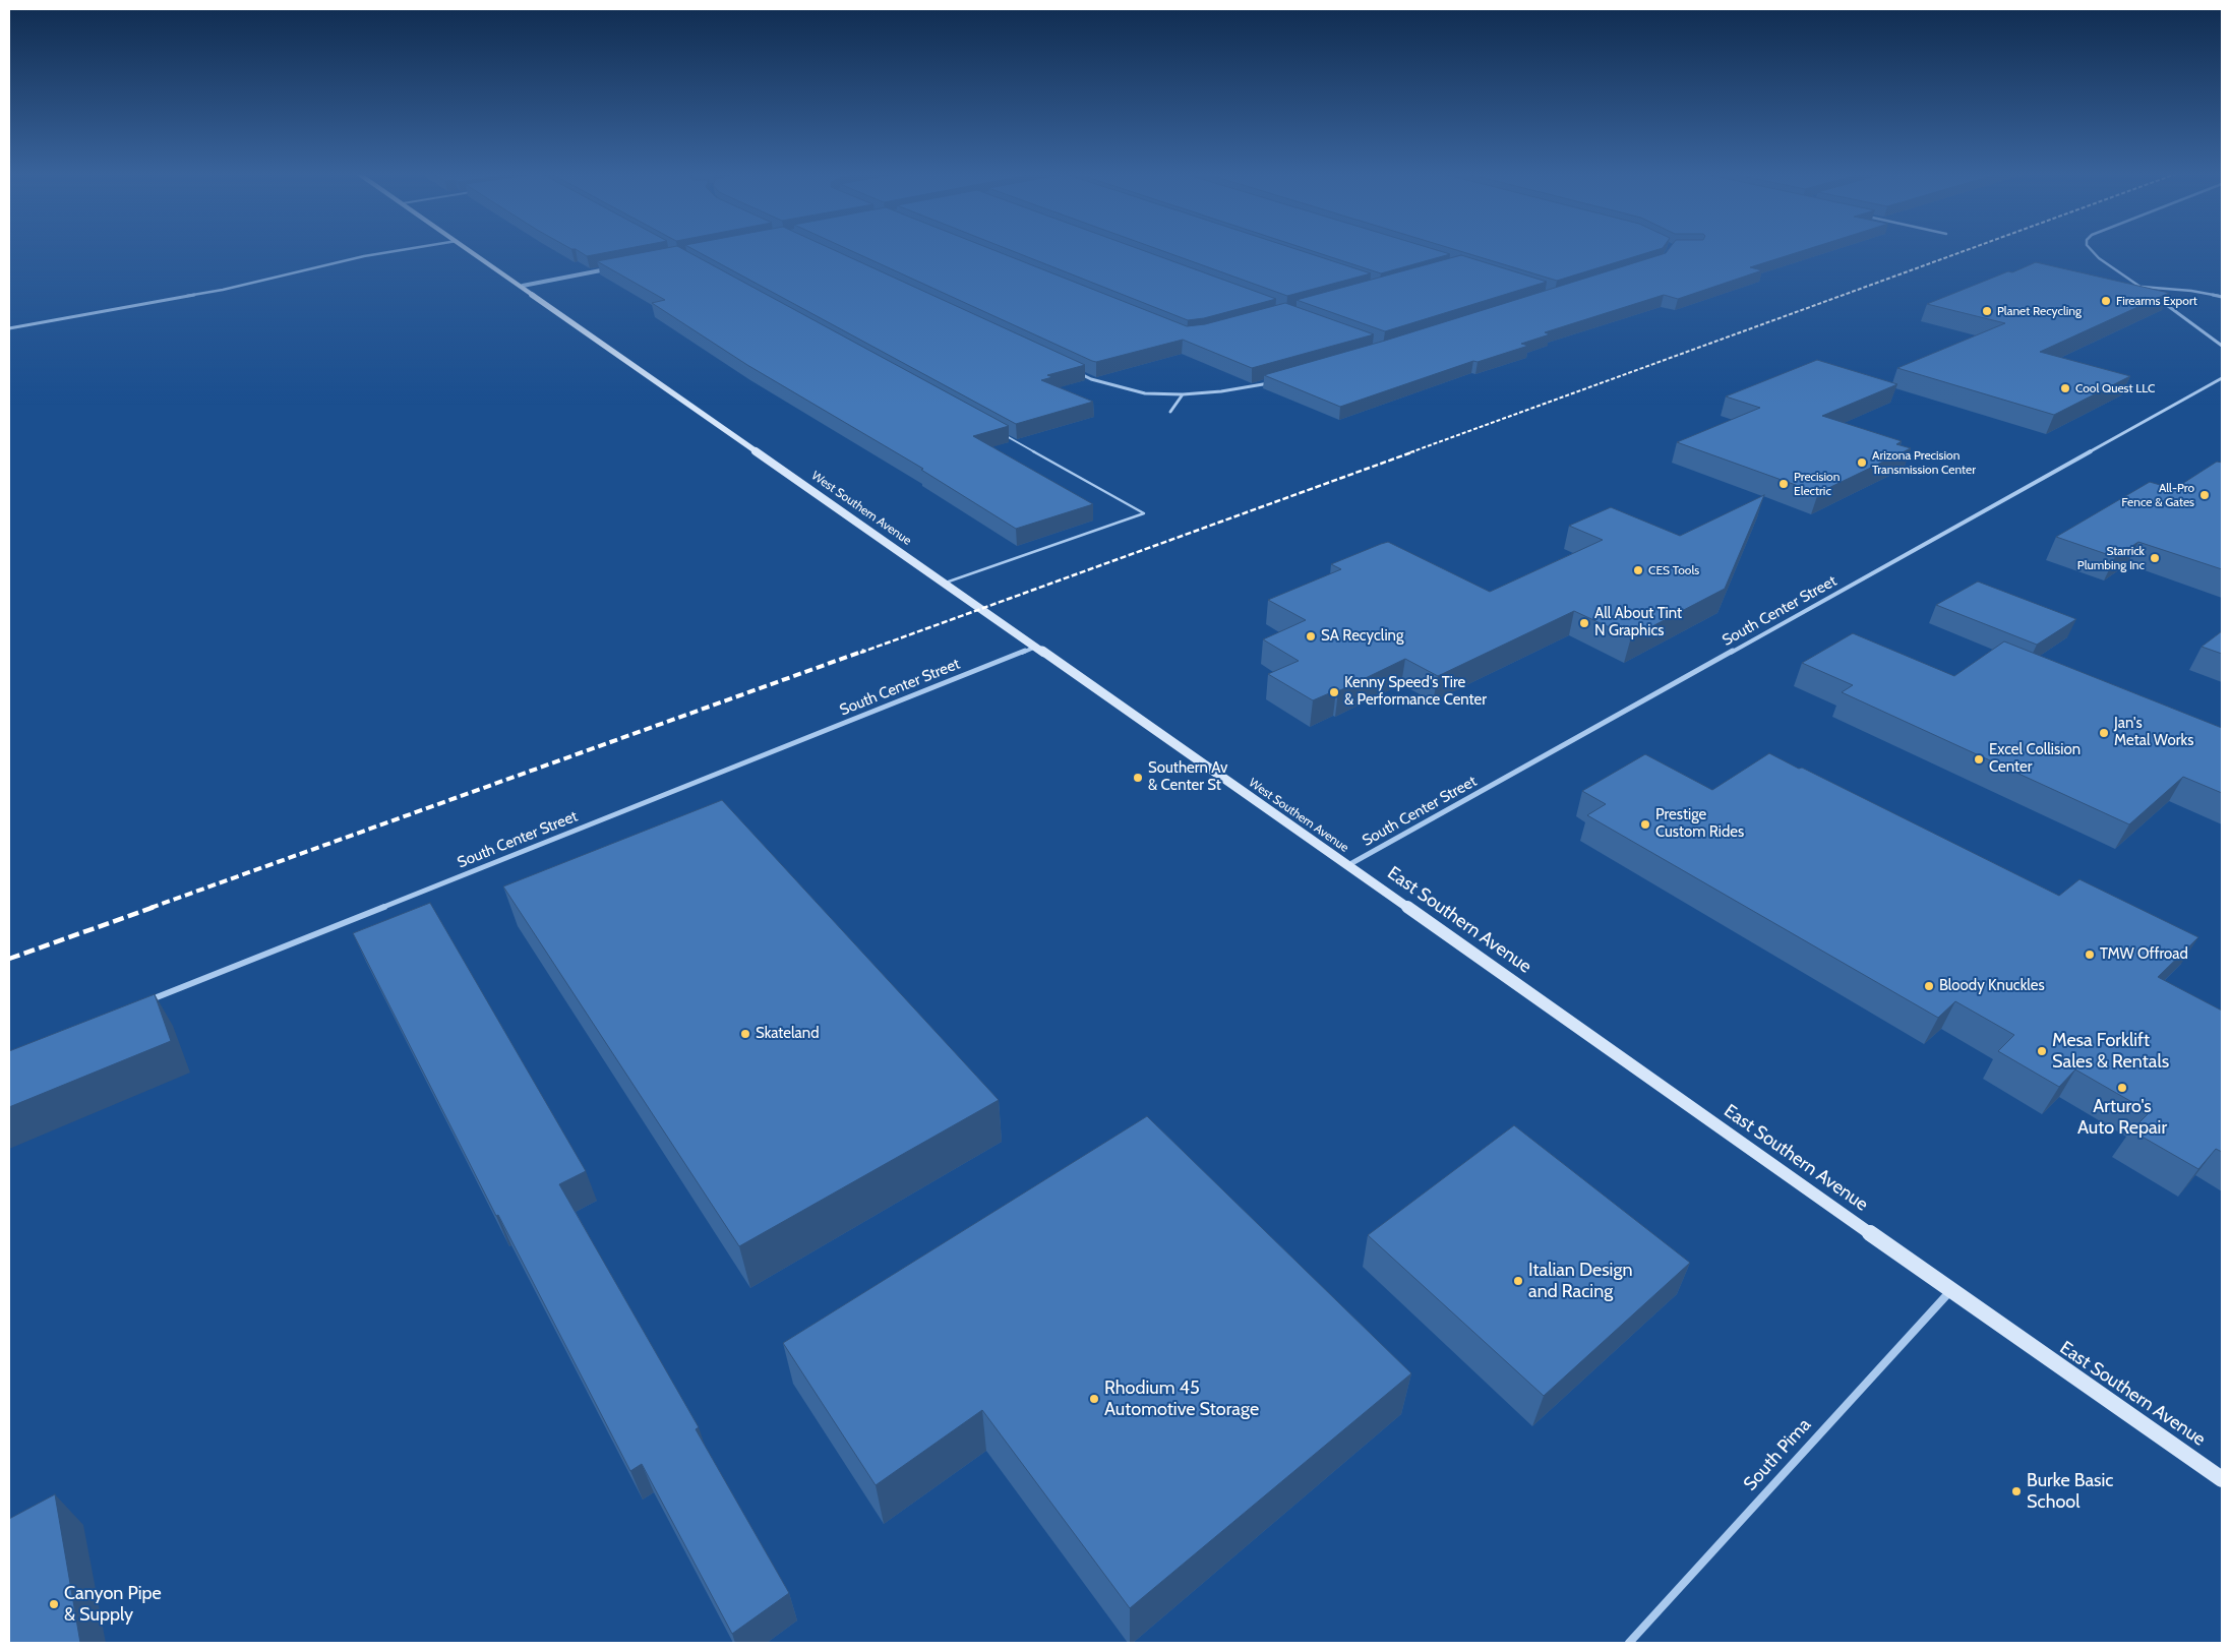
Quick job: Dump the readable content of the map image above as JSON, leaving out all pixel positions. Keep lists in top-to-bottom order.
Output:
{
  "streets": {
    "main road": ["West Southern Avenue", "East Southern Avenue"],
    "street": ["South Center Street", "South Pima"]
  },
  "crossings": [
    ["West Southern Avenue", "South Center Street"],
    ["West Southern Avenue", "East Southern Avenue"],
    ["South Center Street", "East Southern Avenue"],
    ["East Southern Avenue", "South Pima"]
  ],
  "places": [
    "Firearms Export",
    "Planet Recycling",
    "Cool Quest LLC",
    "Arizona Precision Transmission Center",
    "Precision Electric",
    "All-Pro Fence & Gates",
    "Starrick Plumbing Inc",
    "CES Tools",
    "All About Tint N Graphics",
    "SA Recycling",
    "Kenny Speed's Tire & Performance Center",
    "Jan's Metal Works",
    "Excel Collision Center",
    "Southern Av & Center St",
    "Prestige Custom Rides",
    "TMW Offroad",
    "Bloody Knuckles",
    "Skateland",
    "Mesa Forklift Sales & Rentals",
    "Arturo's Auto Repair",
    "Italian Design and Racing",
    "Rhodium 45 Automotive Storage",
    "Burke Basic School",
    "Canyon Pipe & Supply"
  ]
}
